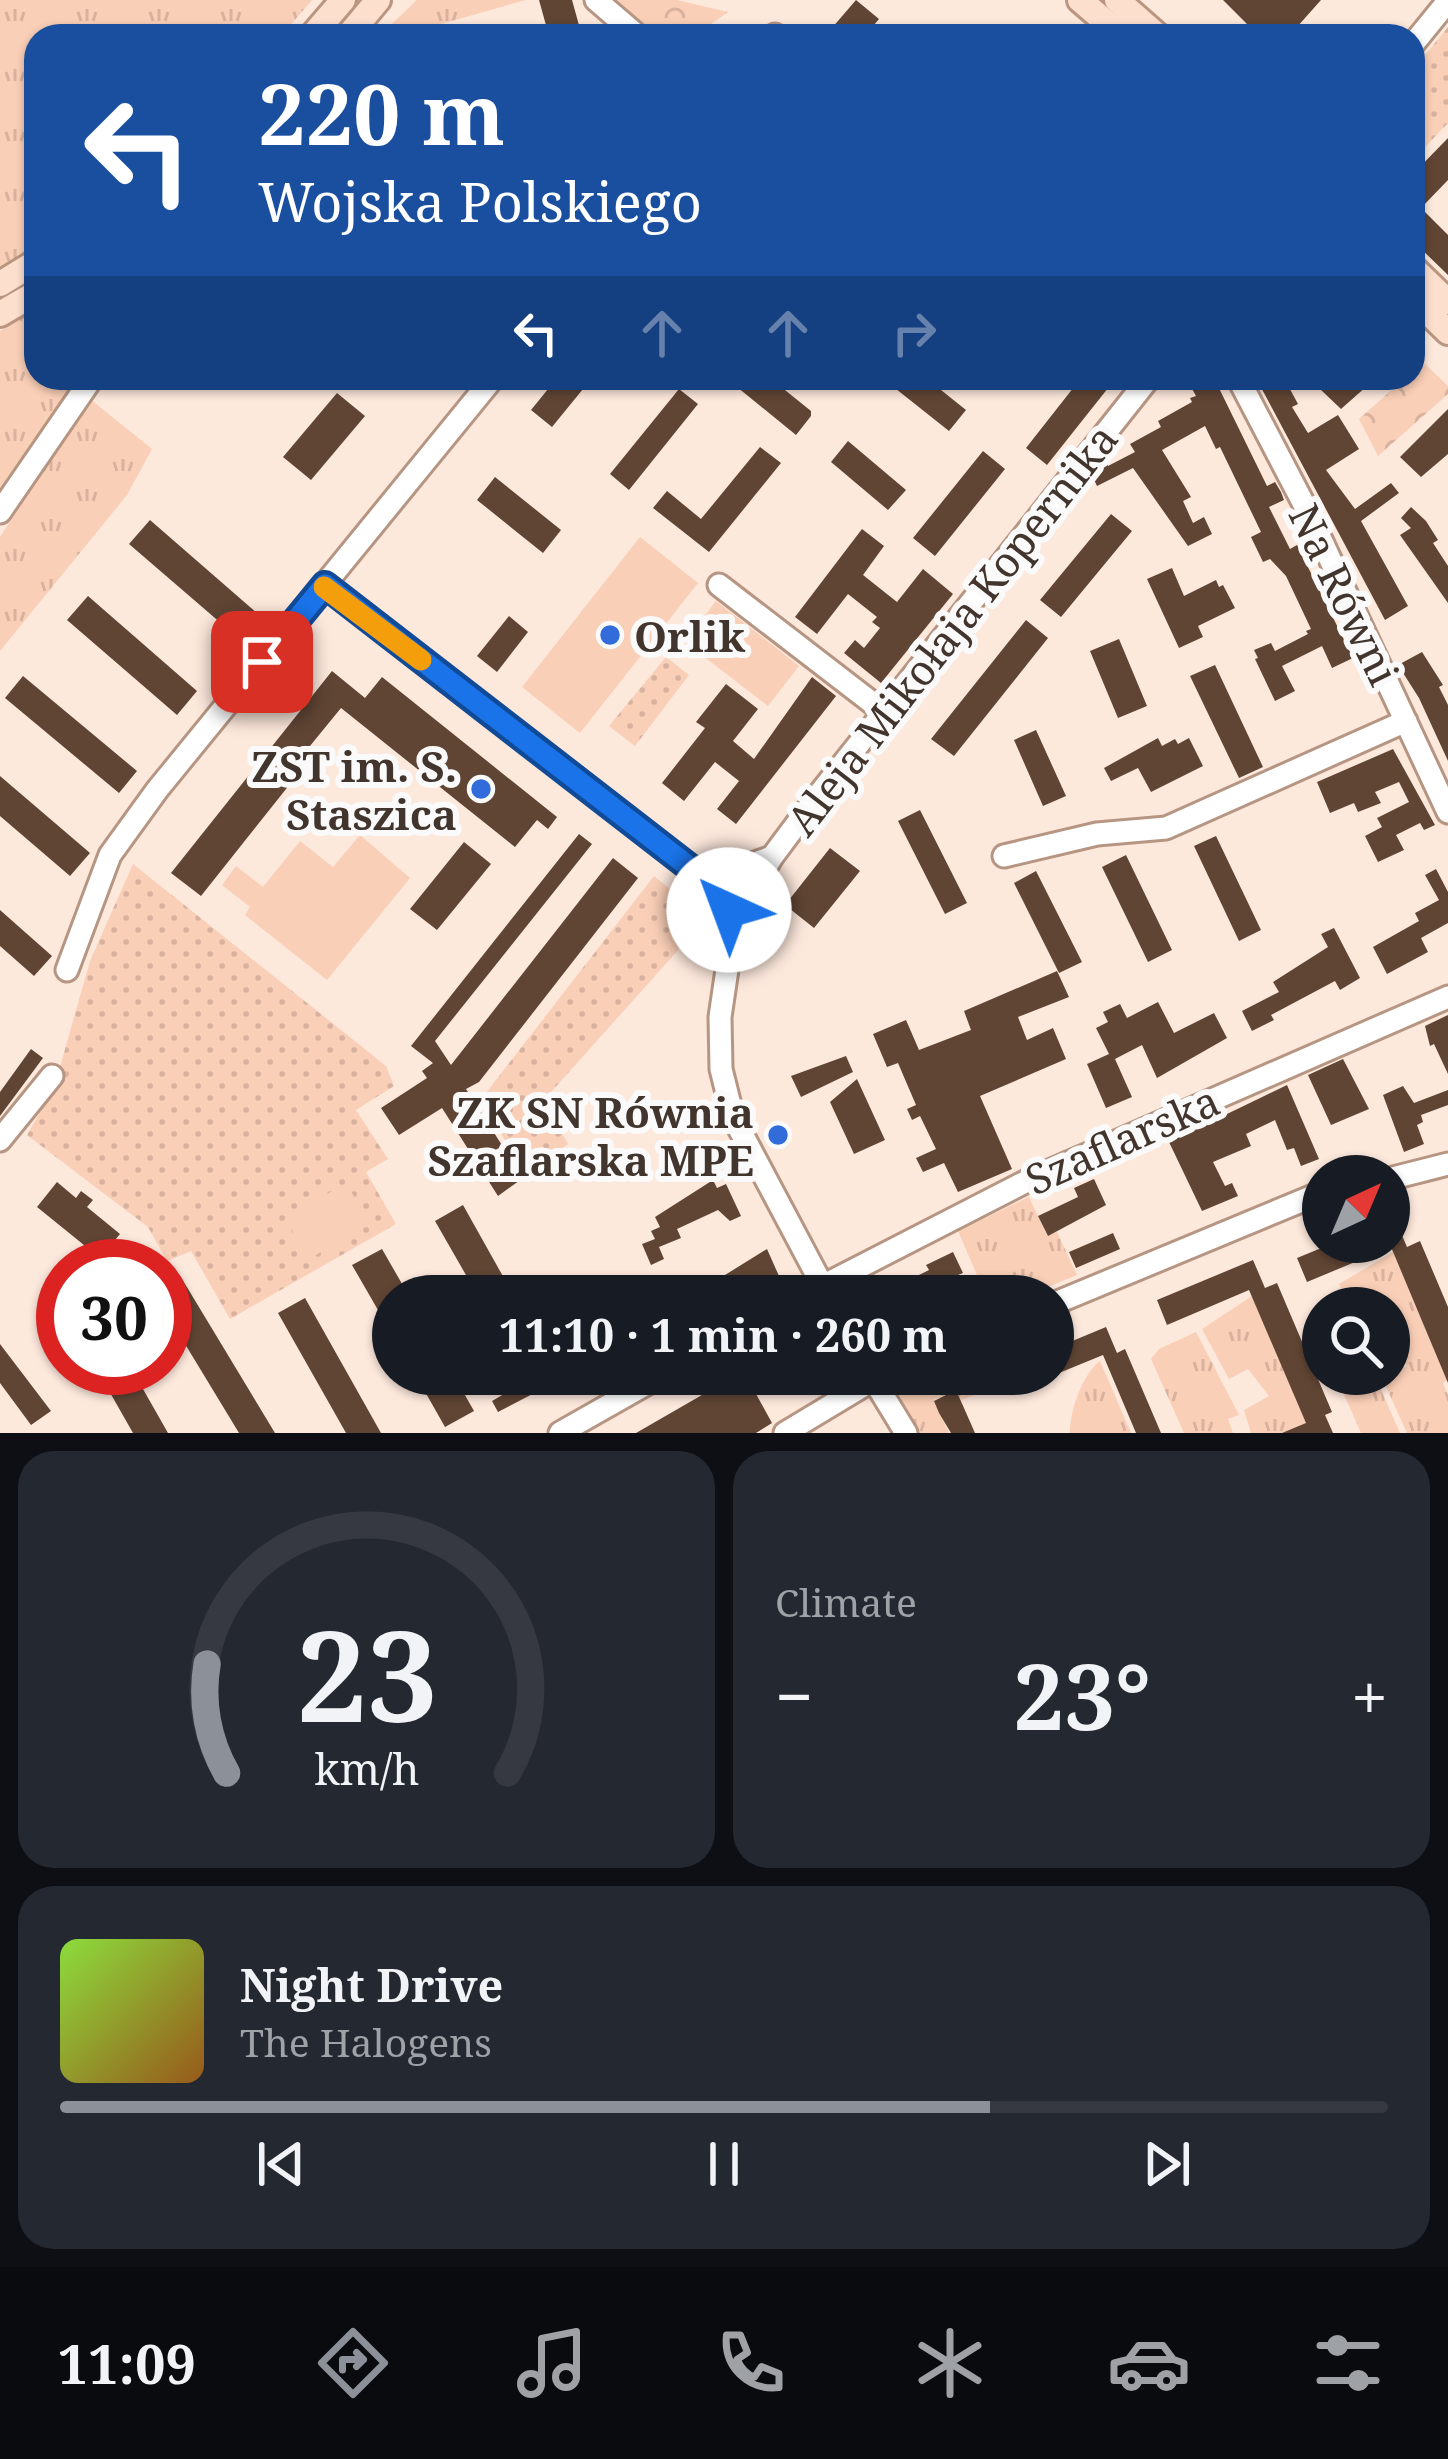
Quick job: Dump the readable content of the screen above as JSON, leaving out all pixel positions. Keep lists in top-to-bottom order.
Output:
{
  "streets": {
    "street": ["Na Równi", "Aleja Mikołaja Kopernika", "Szaflarska"]
  },
  "places": ["Orlik", "ZST im. S. Staszica", "ZK SN Równia Szaflarska MPE"],
  "north": "top right",
  "page": {
    "turn": ["220 m", "Wojska Polskiego"],
    "limit": "30",
    "trip": "11:10 · 1 min · 260 m",
    "tile": "Climate",
    "heat": ["−", "23°", "+"],
    "song": ["Night Drive", "The Halogens"],
    "tabs": "11:09",
    "gauge": ["23", "km/h"]
  }
}
